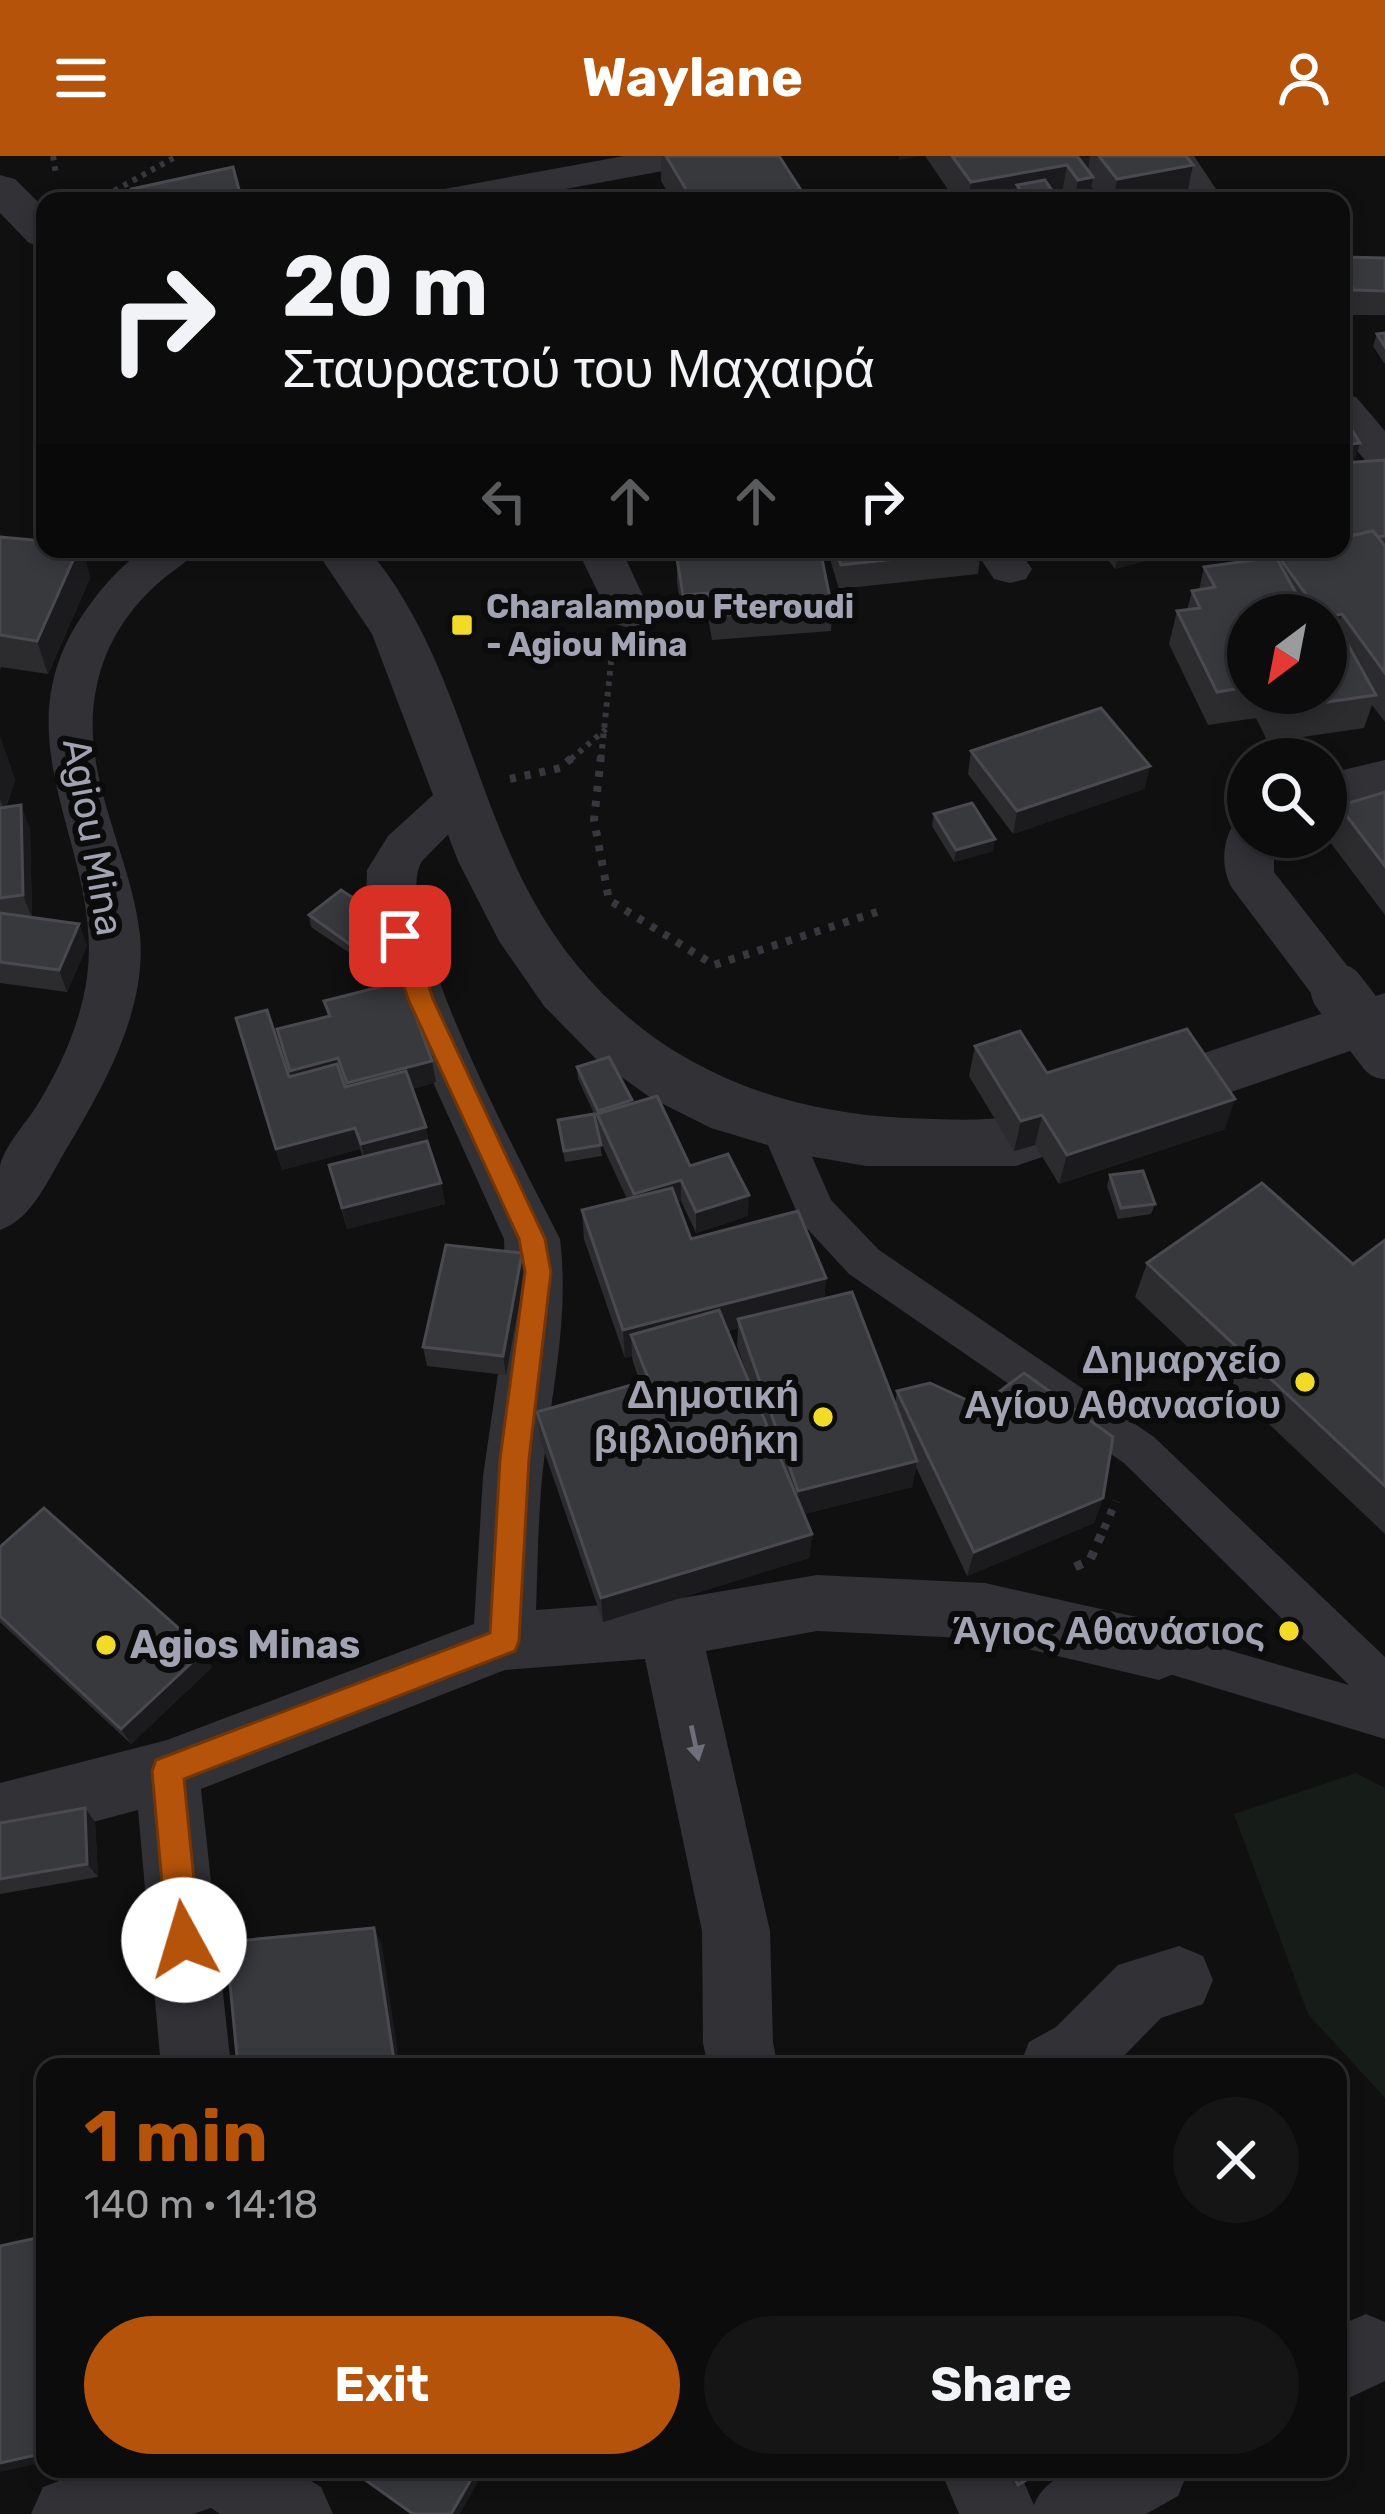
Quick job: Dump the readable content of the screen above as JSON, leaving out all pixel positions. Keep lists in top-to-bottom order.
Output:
{
  "streets": {
    "street": ["Agiou Mina"]
  },
  "places": {
    "transit": ["Charalampou Fteroudi - Agiou Mina"],
    "other": [
      "Δημαρχείο Αγίου Αθανασίου",
      "Δημοτική βιβλιοθήκη",
      "Άγιος Αθανάσιος",
      "Agios Minas"
    ]
  },
  "north": "bottom left",
  "page": {
    "header": "Waylane",
    "turn": ["20 m", "Σταυραετού του Μαχαιρά"],
    "heading": ["1 min", "140 m · 14:18"],
    "buttons": ["Exit", "Share"]
  }
}
